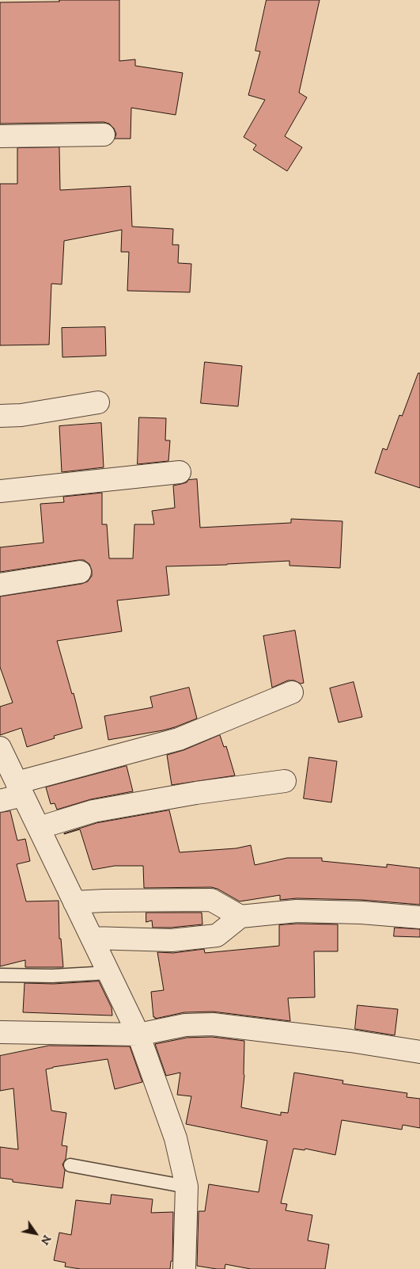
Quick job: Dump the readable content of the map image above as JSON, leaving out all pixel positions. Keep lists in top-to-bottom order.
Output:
{
  "north": "bottom right"
}
